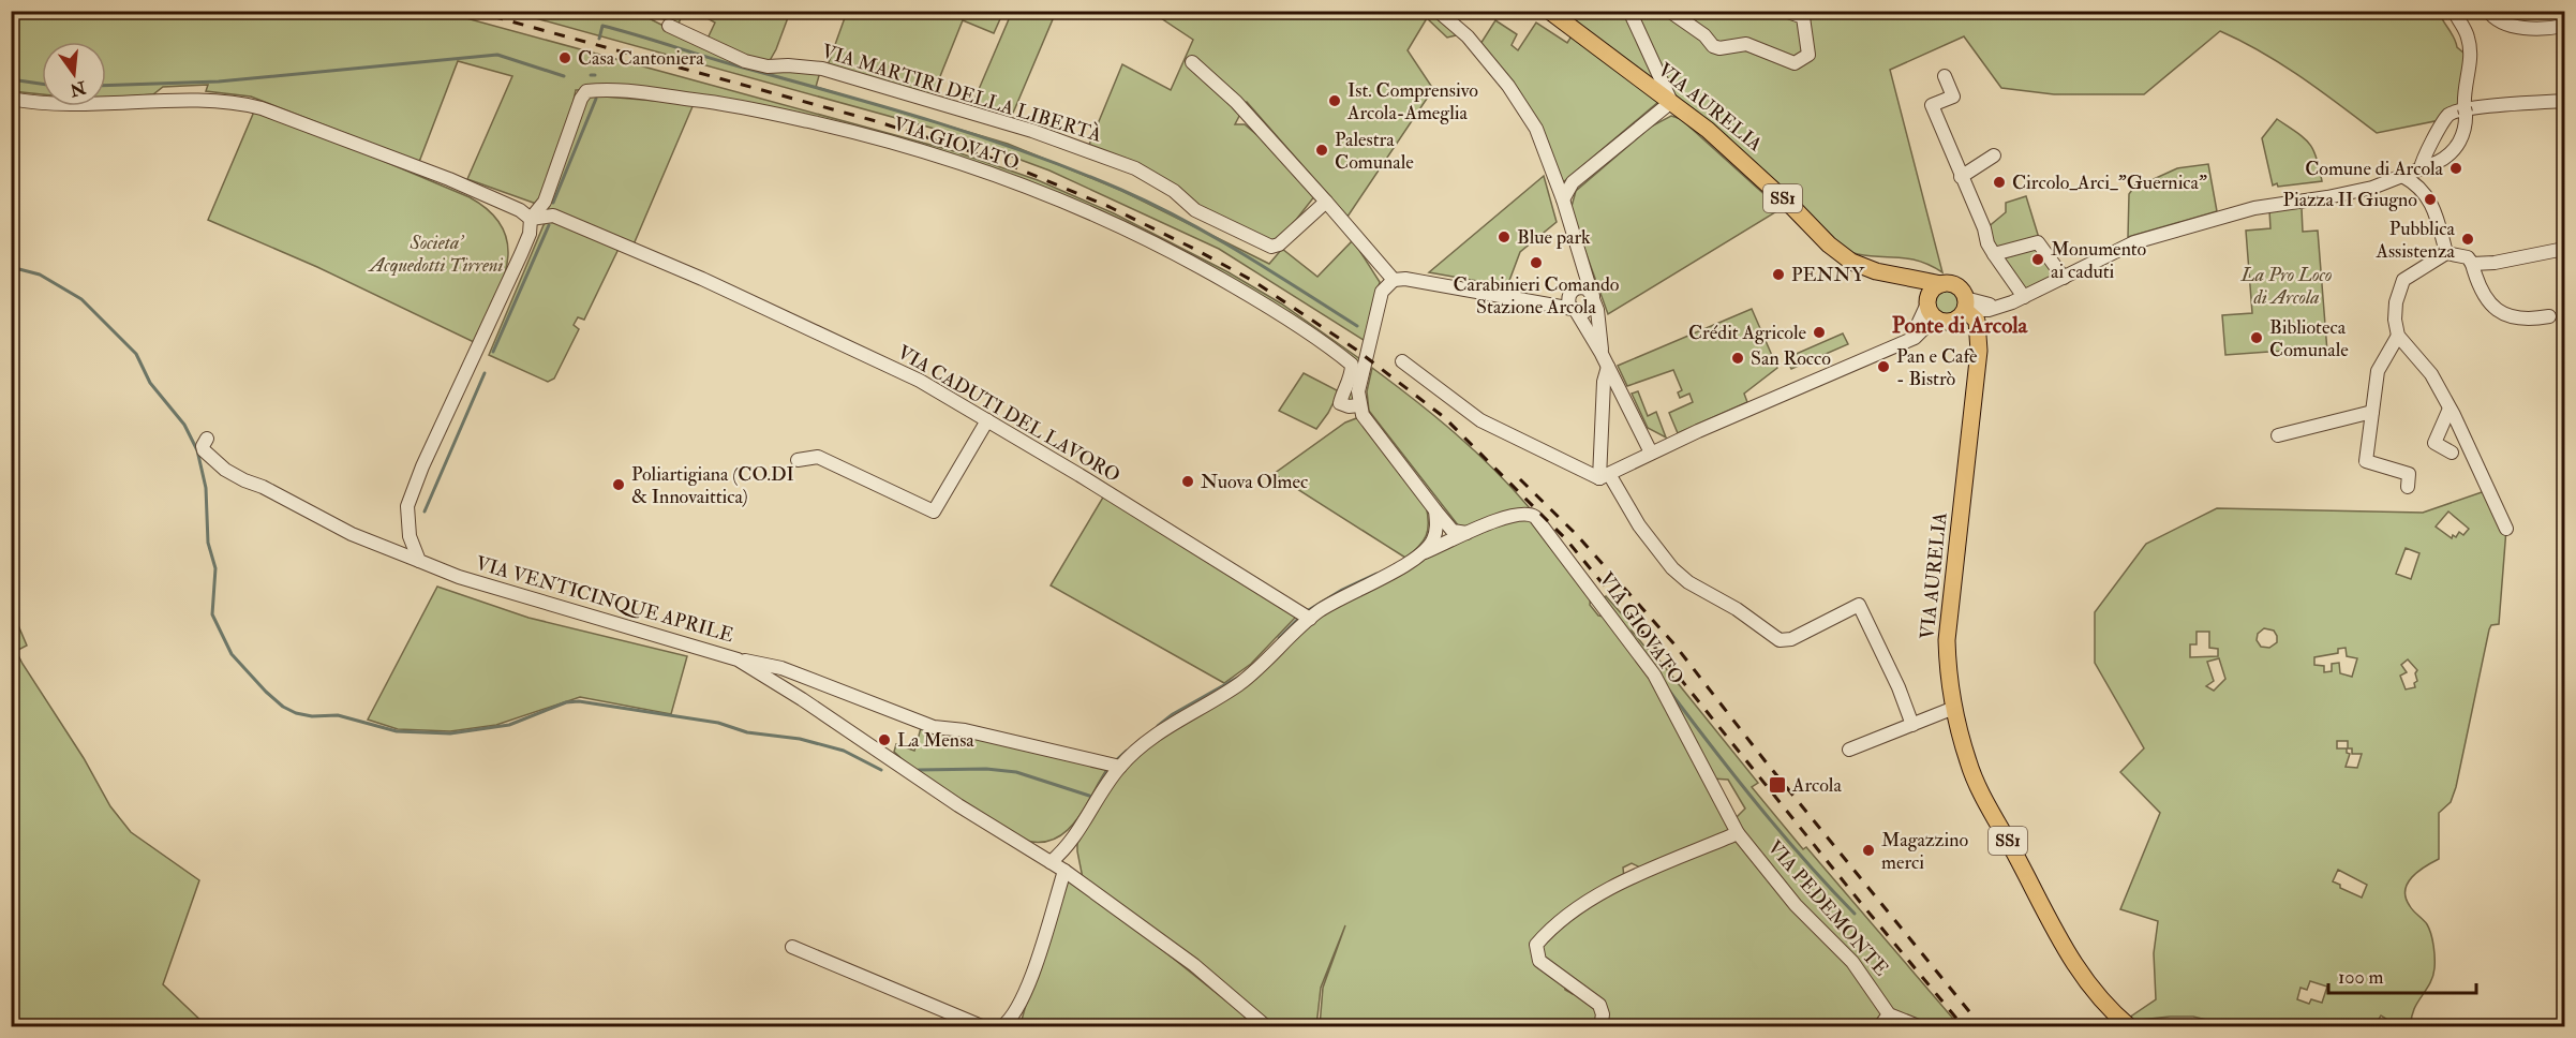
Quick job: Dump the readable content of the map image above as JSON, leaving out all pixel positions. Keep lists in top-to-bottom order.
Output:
{
  "streets": {
    "main road": ["VIA AURELIA", "SS1"],
    "street": [
      "VIA MARTIRI DELLA LIBERTÀ",
      "VIA GIOVATO",
      "VIA CADUTI DEL LAVORO",
      "VIA VENTICINQUE APRILE",
      "VIA PEDEMONTE"
    ]
  },
  "crossings": [
    ["VIA AURELIA", "SS1"],
    ["VIA GIOVATO", "VIA CADUTI DEL LAVORO"],
    ["VIA GIOVATO", "VIA PEDEMONTE"]
  ],
  "districts": ["Ponte di Arcola"],
  "parks": ["Societa' Acquedotti Tirreni", "La Pro Loco di Arcola"],
  "places": {
    "other": [
      "Casa Cantoniera",
      "Ist. Comprensivo Arcola-Ameglia",
      "Palestra Comunale",
      "Comune di Arcola",
      "Circolo_Arci_\"Guernica\"",
      "Piazza II Giugno",
      "Blue park",
      "Pubblica Assistenza",
      "Monumento ai caduti",
      "Carabinieri Comando Stazione Arcola",
      "PENNY",
      "Crédit Agricole",
      "Biblioteca Comunale",
      "San Rocco",
      "Pan e Cafè - Bistrò",
      "Nuova Olmec",
      "Poliartigiana (CO.DI & Innovaittica)",
      "La Mensa",
      "Magazzino merci"
    ],
    "transit": ["Arcola"]
  },
  "scale_bar": "100 m",
  "north": "bottom"
}
